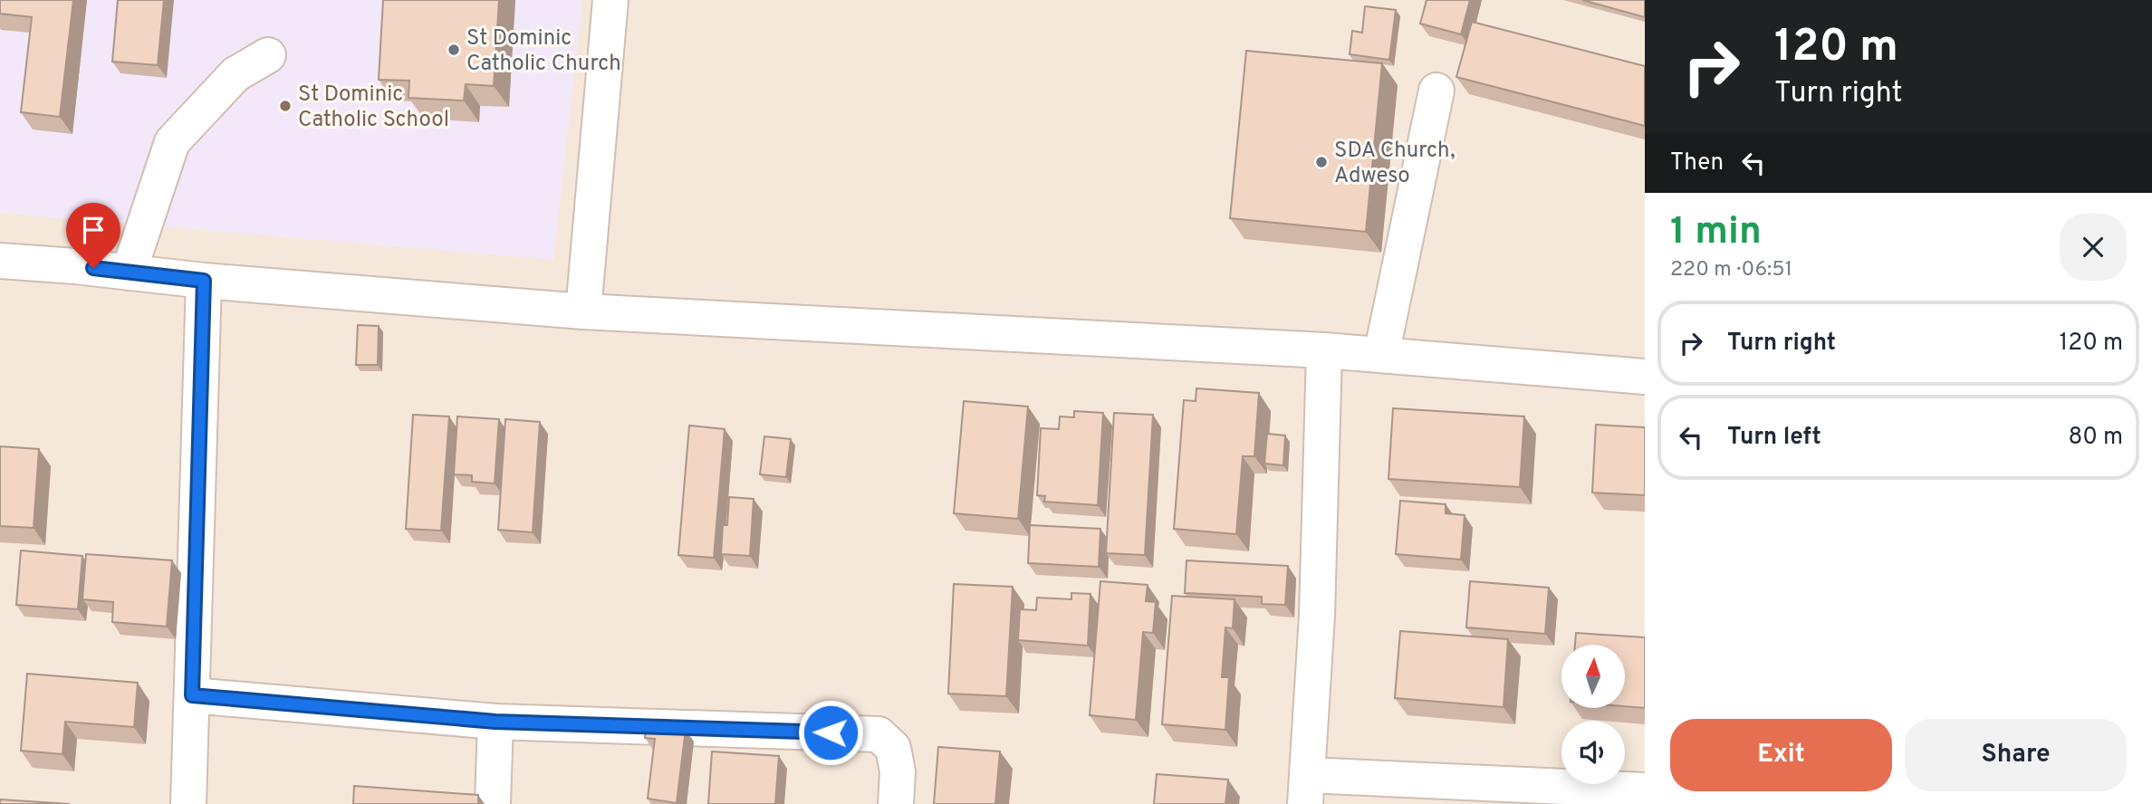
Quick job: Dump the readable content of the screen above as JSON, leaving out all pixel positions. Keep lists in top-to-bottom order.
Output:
{
  "places": ["St Dominic Catholic Church", "St Dominic Catholic School", "SDA Church, Adweso"],
  "north": "top",
  "page": {
    "turn": ["120 m", "Turn right"],
    "then": "Then",
    "heading": ["1 min", "220 m · 06:51"],
    "list": [
      {
        "name": "Turn right",
        "value": "120 m"
      },
      {
        "name": "Turn left",
        "value": "80 m"
      }
    ],
    "buttons": ["Exit", "Share"]
  }
}
